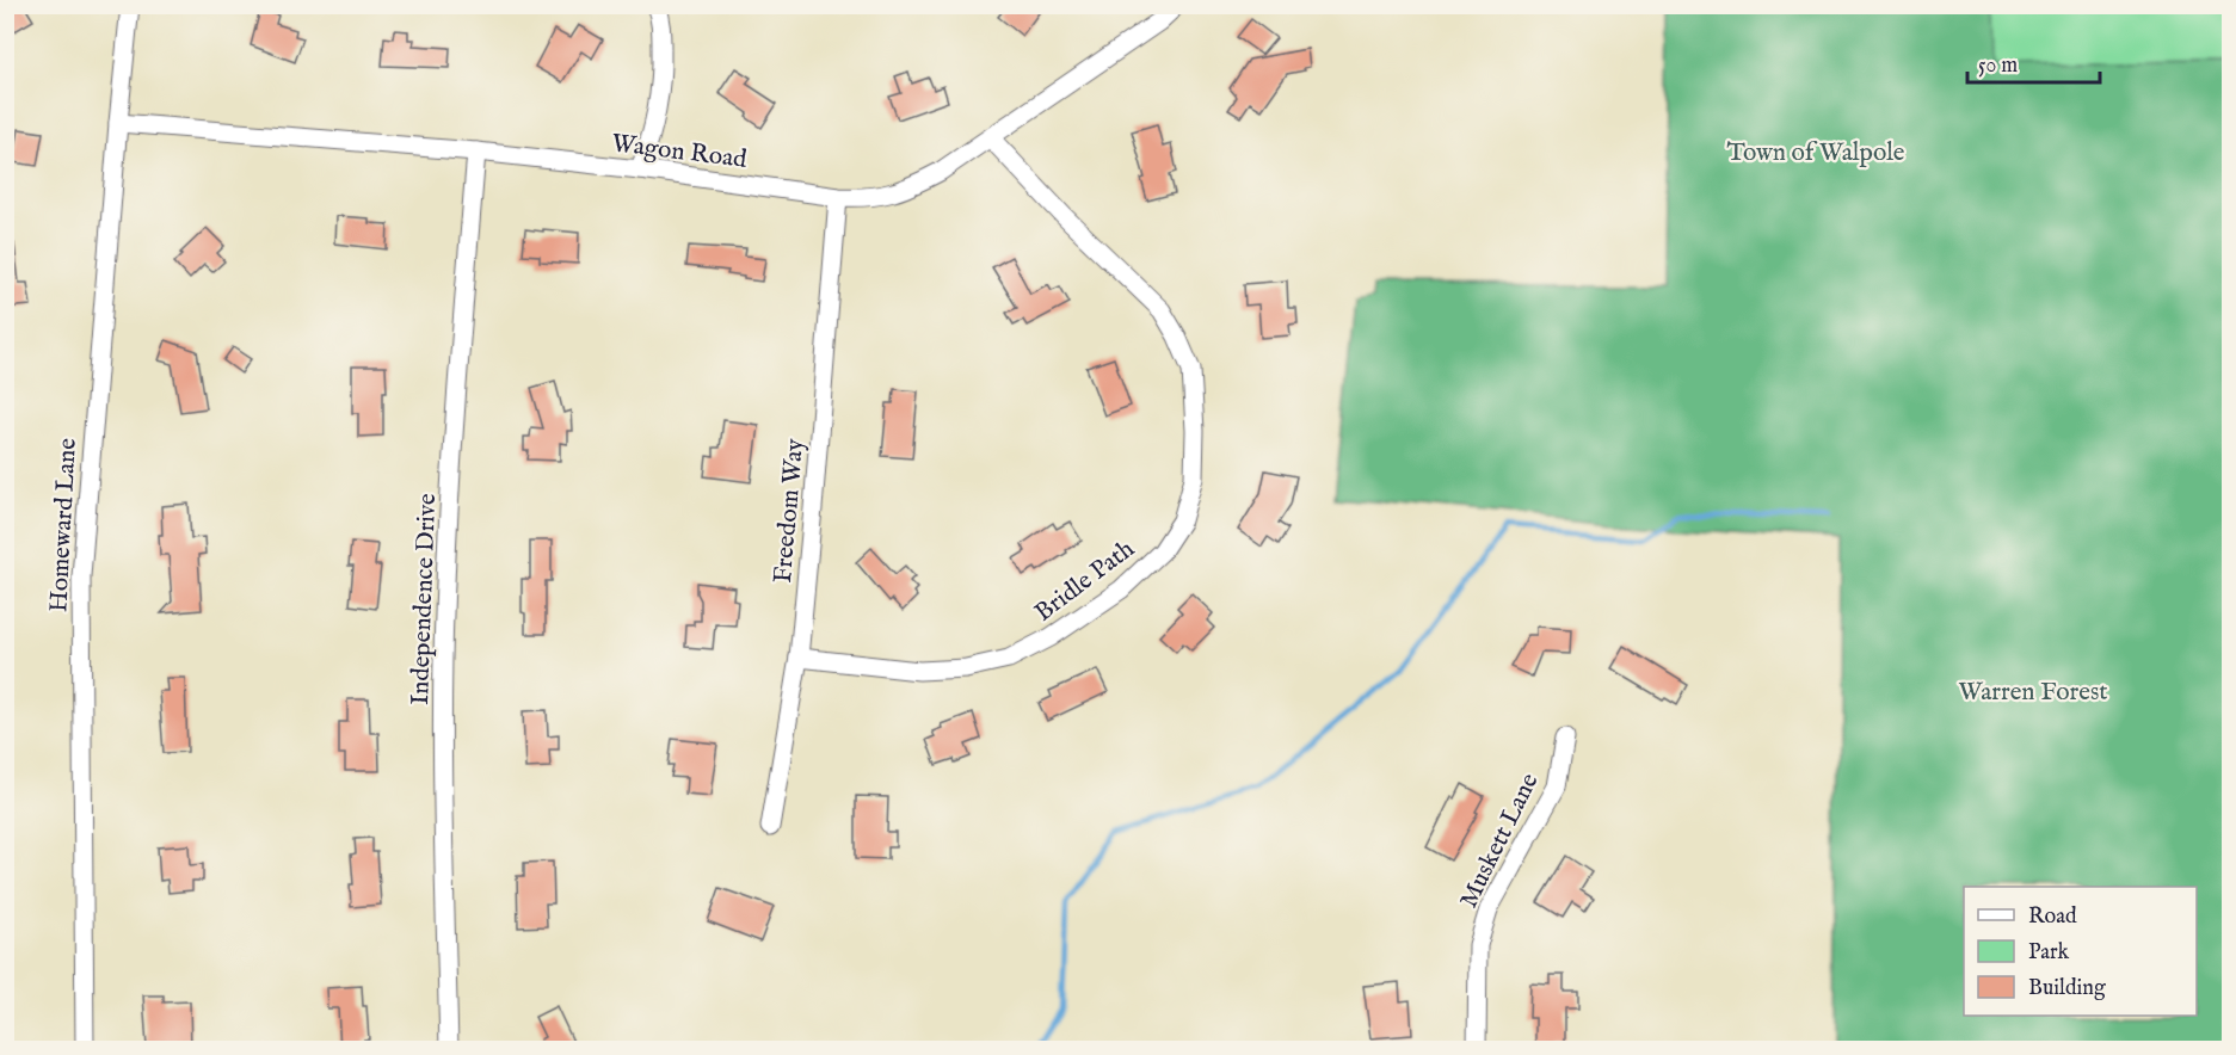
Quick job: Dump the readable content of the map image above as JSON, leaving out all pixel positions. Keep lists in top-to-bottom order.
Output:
{
  "streets": {
    "street": [
      "Wagon Road",
      "Freedom Way",
      "Homeward Lane",
      "Bridle Path",
      "Independence Drive",
      "Muskett Lane"
    ]
  },
  "crossings": [
    ["Wagon Road", "Freedom Way"],
    ["Wagon Road", "Homeward Lane"],
    ["Wagon Road", "Bridle Path"],
    ["Wagon Road", "Independence Drive"],
    ["Freedom Way", "Bridle Path"]
  ],
  "parks": ["Town of Walpole", "Warren Forest"],
  "legend": ["Road", "Park", "Building"],
  "scale_bar": "50 m"
}
